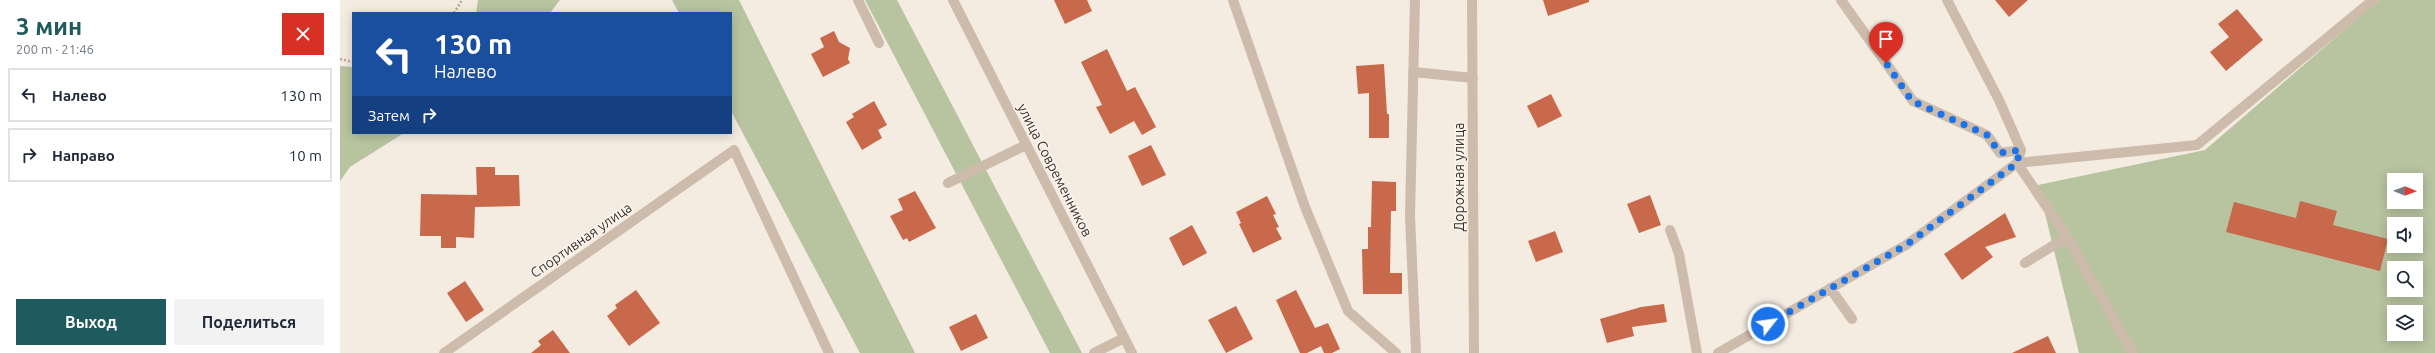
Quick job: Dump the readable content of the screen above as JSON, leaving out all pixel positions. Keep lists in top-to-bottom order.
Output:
{
  "streets": {
    "street": ["улица Современников", "Дорожная улица", "Спортивная улица"]
  },
  "north": "right",
  "page": {
    "heading": ["3 мин", "200 m · 21:46"],
    "turn": ["130 m", "Налево"],
    "list": [
      {
        "name": "Налево",
        "value": "130 m"
      },
      {
        "name": "Направо",
        "value": "10 m"
      }
    ],
    "then": "Затем",
    "buttons": ["Выход", "Поделиться"]
  }
}
